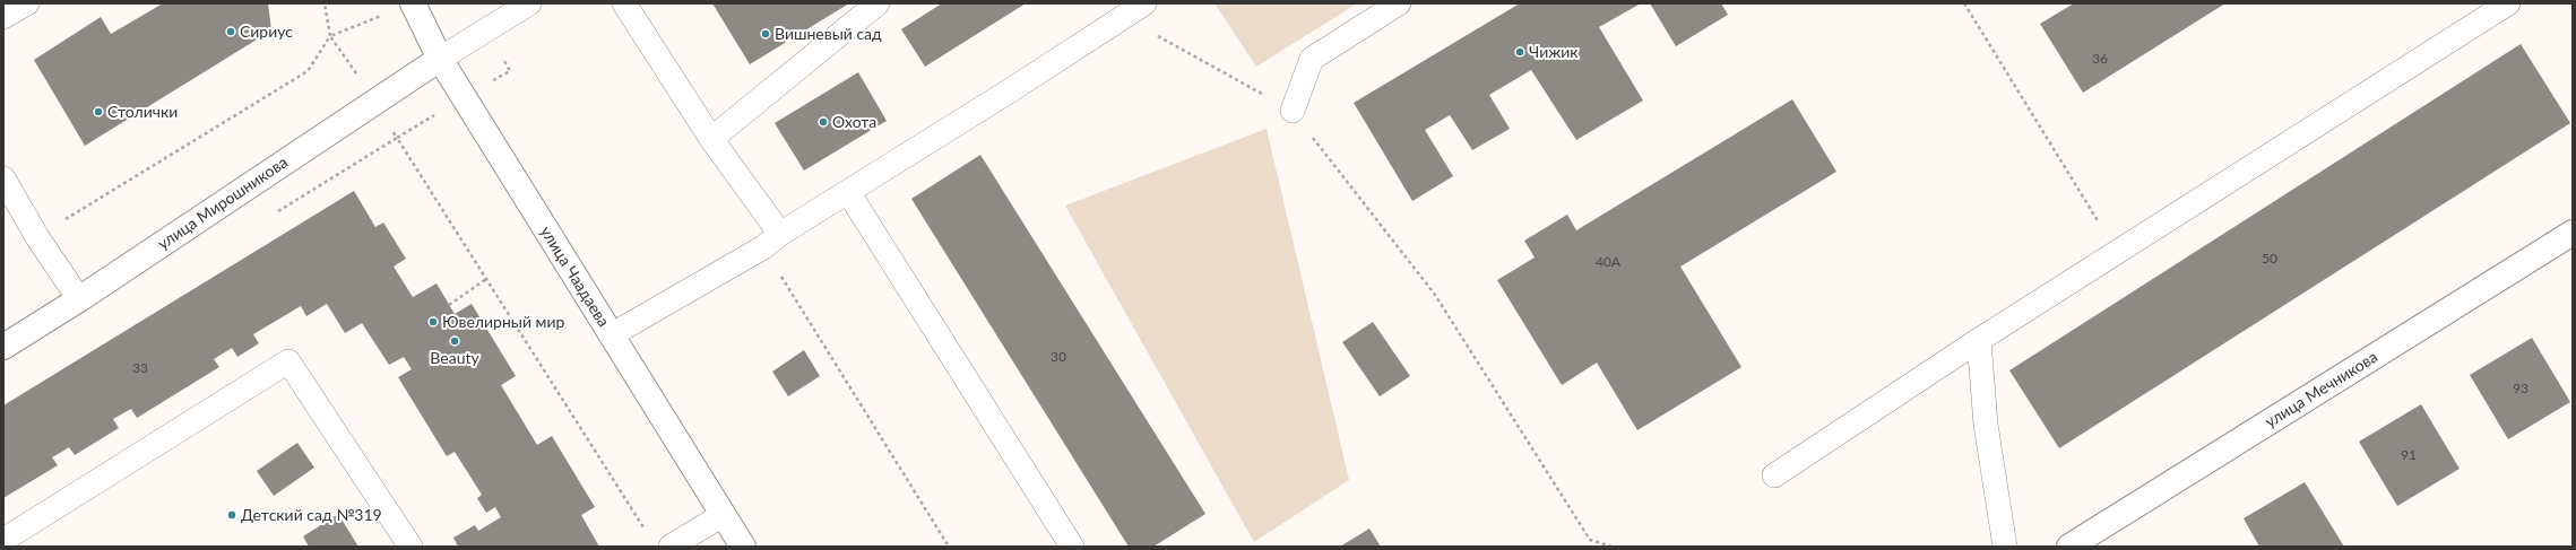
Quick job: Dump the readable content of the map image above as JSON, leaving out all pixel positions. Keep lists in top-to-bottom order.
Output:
{
  "streets": {
    "street": ["улица Мирошникова", "улица Чаадаева", "улица Мечникова"]
  },
  "crossings": [
    ["улица Мирошникова", "улица Чаадаева"]
  ],
  "places": [
    "Сириус",
    "Вишневый сад",
    "Чижик",
    "Столички",
    "Охота",
    "Ювелирный мир",
    "Beauty",
    "Детский сад №319"
  ],
  "house_numbers": [
    "36",
    "50",
    "40А",
    "30",
    "33",
    "93",
    "91"
  ]
}
